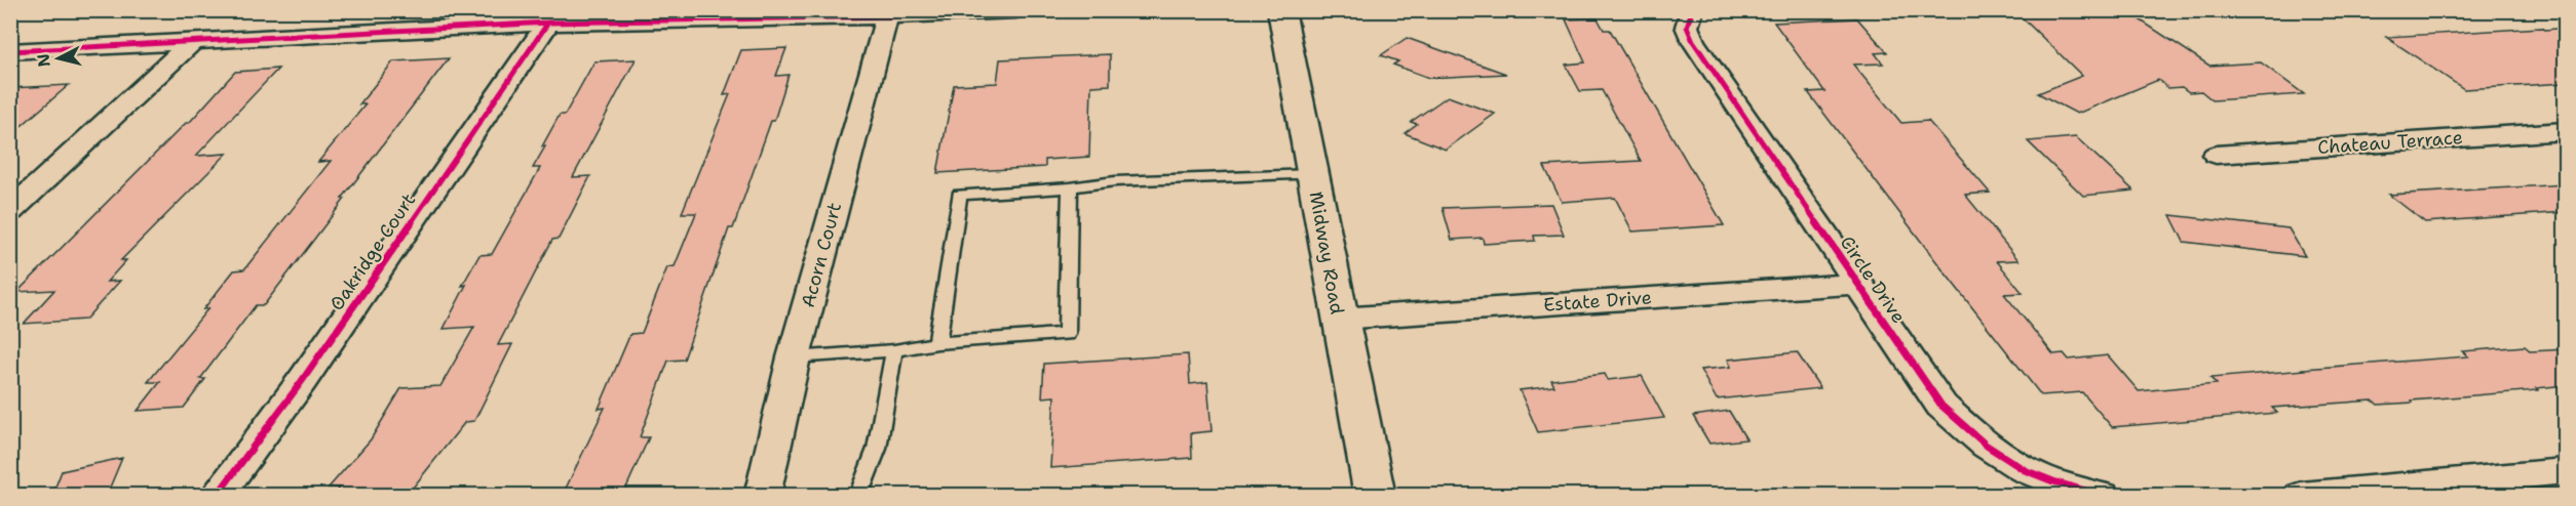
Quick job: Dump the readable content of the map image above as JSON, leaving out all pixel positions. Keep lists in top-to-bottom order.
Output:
{
  "streets": {
    "main road": ["Midway Road"],
    "street": [
      "Chateau Terrace",
      "Oakridge Court",
      "Acorn Court",
      "Circle Drive",
      "Estate Drive"
    ]
  },
  "crossings": [
    ["Midway Road", "Estate Drive"],
    ["Circle Drive", "Estate Drive"]
  ],
  "north": "left"
}
